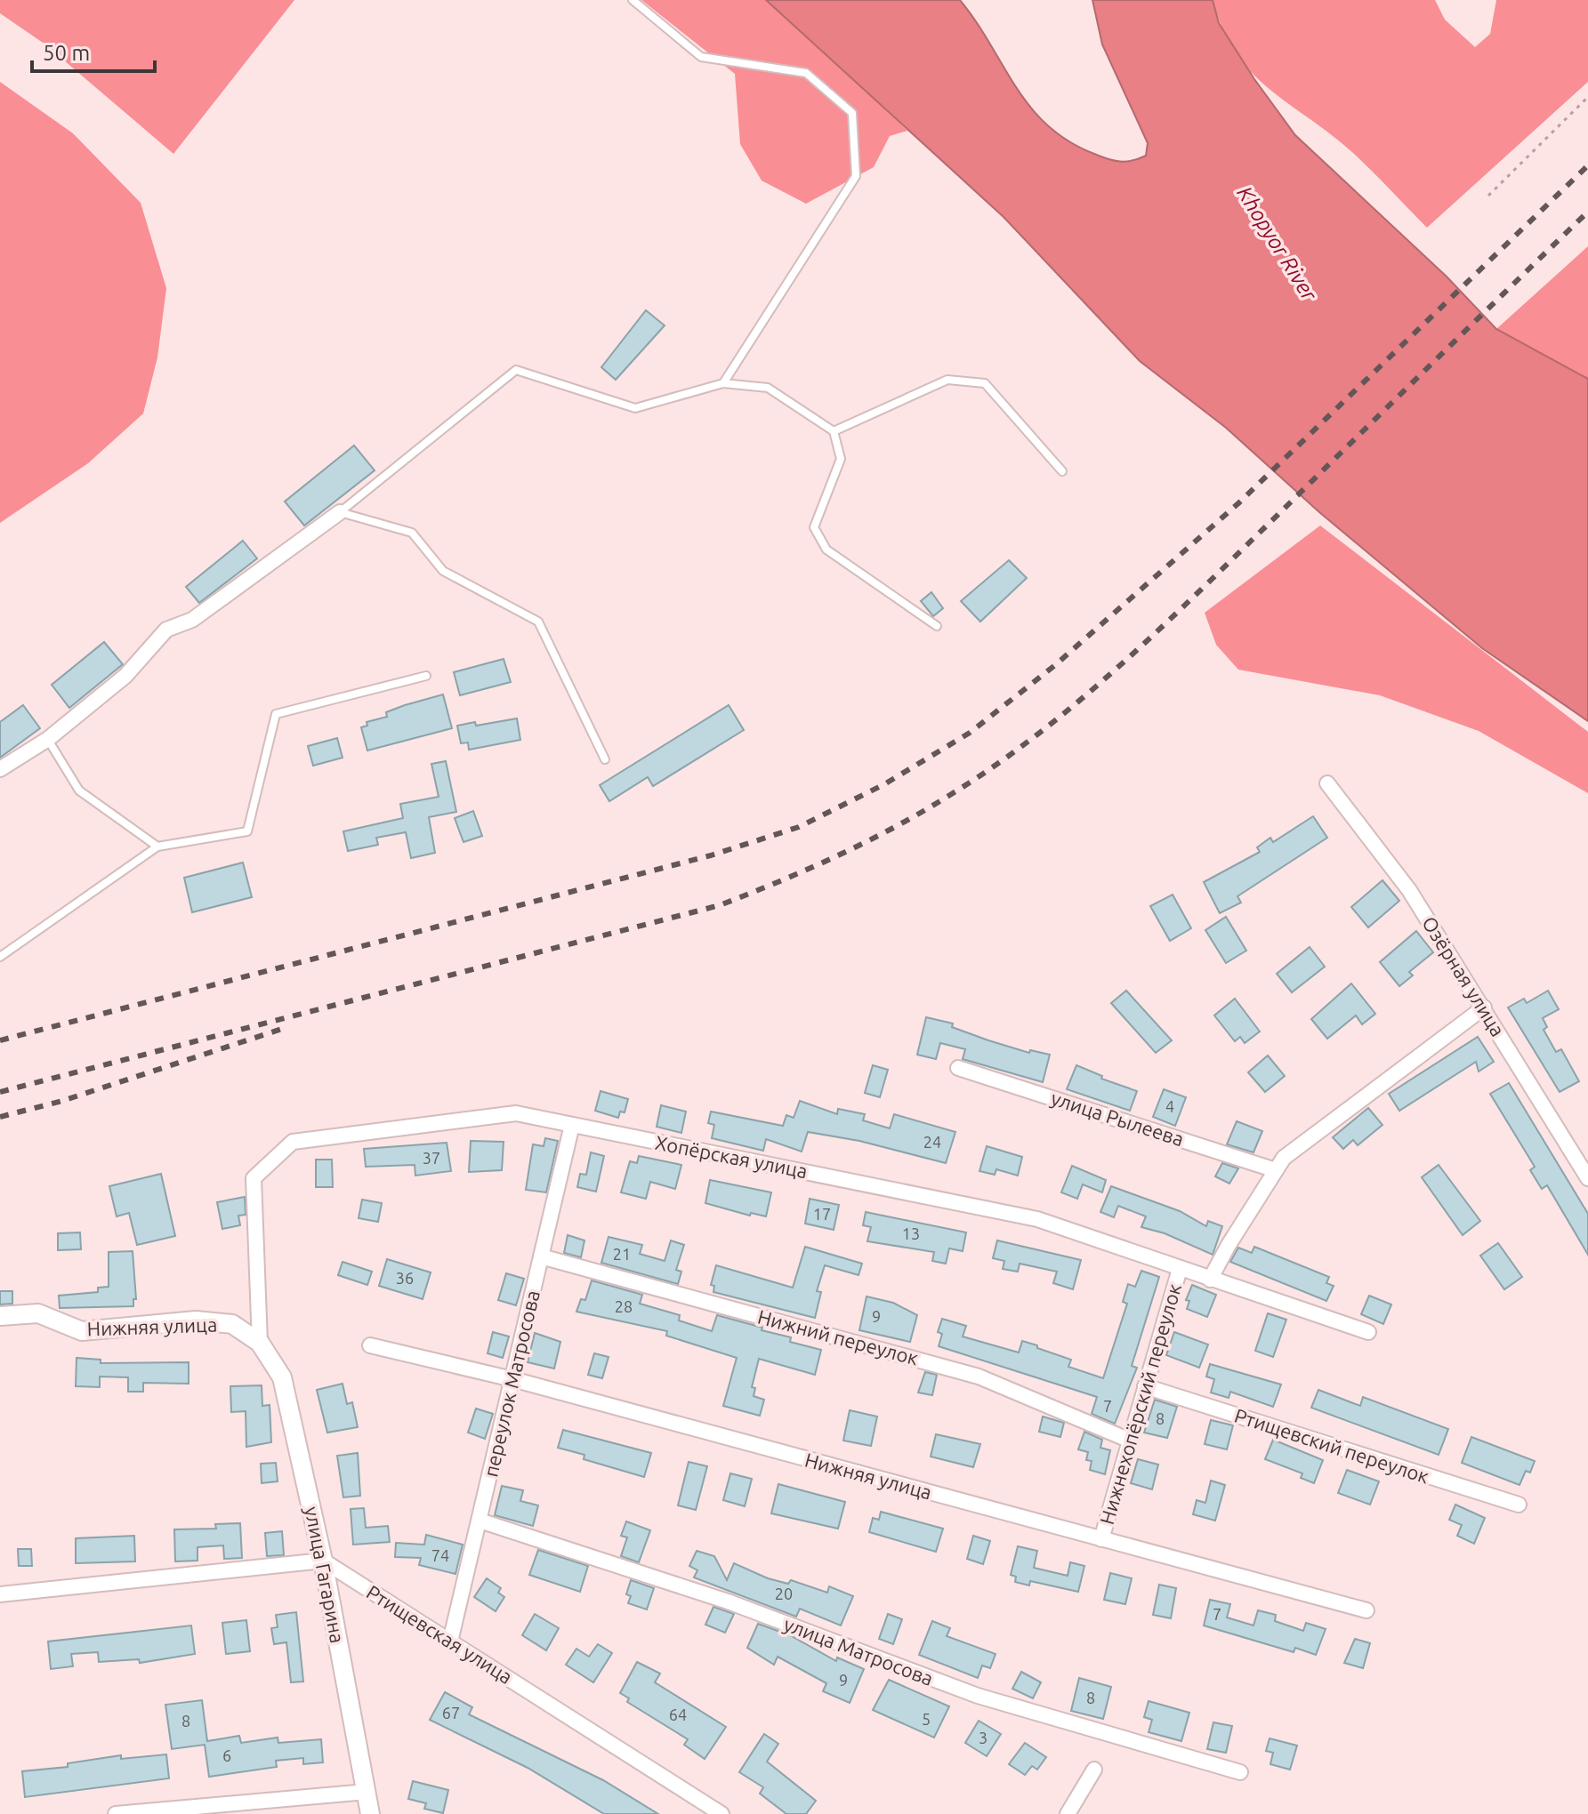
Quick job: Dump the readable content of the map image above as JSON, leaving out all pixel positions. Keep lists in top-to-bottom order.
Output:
{
  "streets": {
    "street": [
      "Озёрная улица",
      "улица Рылеева",
      "Хопёрская улица",
      "Нижняя улица",
      "Нижний переулок",
      "переулок Матросова",
      "Нижнехопёрский переулок",
      "Ртищевский переулок",
      "улица Гагарина",
      "Ртищевская улица",
      "улица Матросова"
    ]
  },
  "crossings": [
    ["Озёрная улица", "Нижнехопёрский переулок"],
    ["улица Рылеева", "Нижнехопёрский переулок"],
    ["Хопёрская улица", "Нижняя улица"],
    ["Хопёрская улица", "переулок Матросова"],
    ["Хопёрская улица", "Нижнехопёрский переулок"],
    ["Хопёрская улица", "улица Гагарина"],
    ["Нижняя улица", "переулок Матросова"],
    ["Нижняя улица", "Нижнехопёрский переулок"],
    ["Нижняя улица", "улица Гагарина"],
    ["Нижний переулок", "переулок Матросова"],
    ["Нижний переулок", "Нижнехопёрский переулок"],
    ["переулок Матросова", "Ртищевская улица"],
    ["переулок Матросова", "улица Матросова"],
    ["Нижнехопёрский переулок", "Ртищевский переулок"],
    ["улица Гагарина", "Ртищевская улица"]
  ],
  "water": ["Khopyor River"],
  "house_numbers": [
    "4",
    "24",
    "37",
    "17",
    "13",
    "21",
    "36",
    "28",
    "9",
    "7",
    "8",
    "74",
    "20",
    "7",
    "9",
    "8",
    "67",
    "64",
    "5",
    "8",
    "3",
    "6"
  ],
  "scale_bar": "50 m"
}
